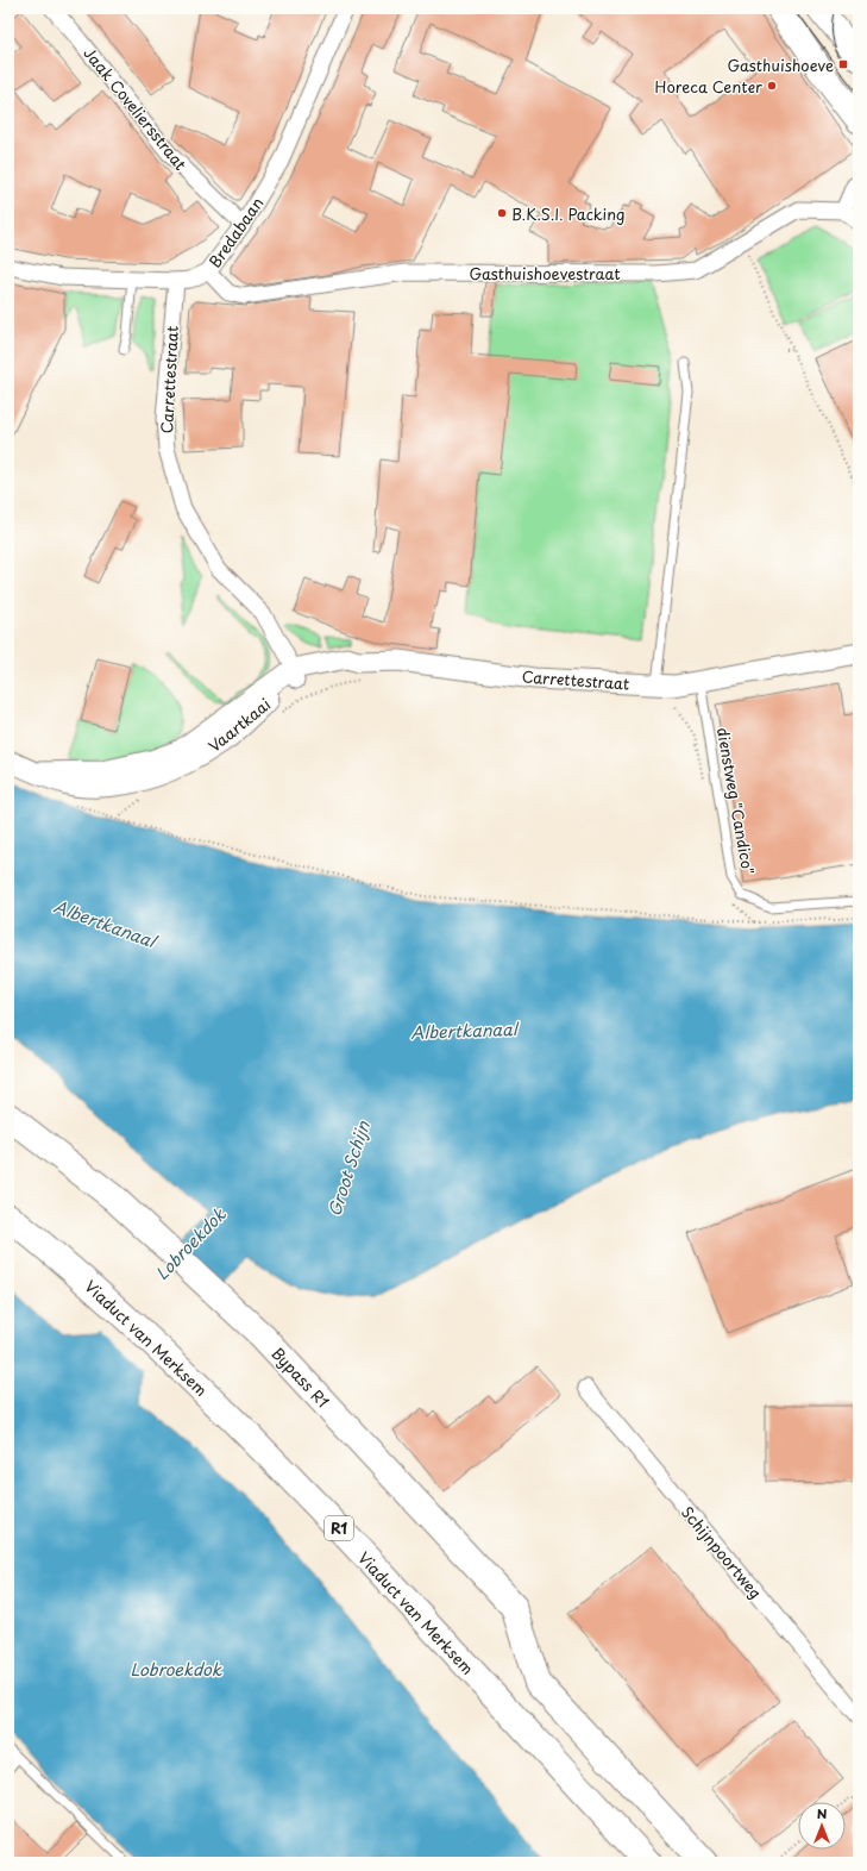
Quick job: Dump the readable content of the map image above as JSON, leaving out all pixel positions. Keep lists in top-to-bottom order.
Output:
{
  "streets": {
    "highway": ["Viaduct van Merksem", "Bypass R1", "R1"],
    "street": [
      "Jaak Coveliersstraat",
      "Bredabaan",
      "Gasthuishoevestraat",
      "Carrettestraat",
      "Vaartkaai",
      "Schijnpoortweg"
    ],
    "lane": ["dienstweg \"Candico\""]
  },
  "crossings": [
    ["Jaak Coveliersstraat", "Bredabaan"],
    ["Bredabaan", "Gasthuishoevestraat"],
    ["Bredabaan", "Carrettestraat"],
    ["Carrettestraat", "Vaartkaai"],
    ["Carrettestraat", "dienstweg \"Candico\""]
  ],
  "water": ["Albertkanaal", "Groot Schijn", "Lobroekdok"],
  "places": {
    "transit": ["Gasthuishoeve"],
    "other": ["Horeca Center", "B.K.S.I. Packing"]
  },
  "north": "top"
}
